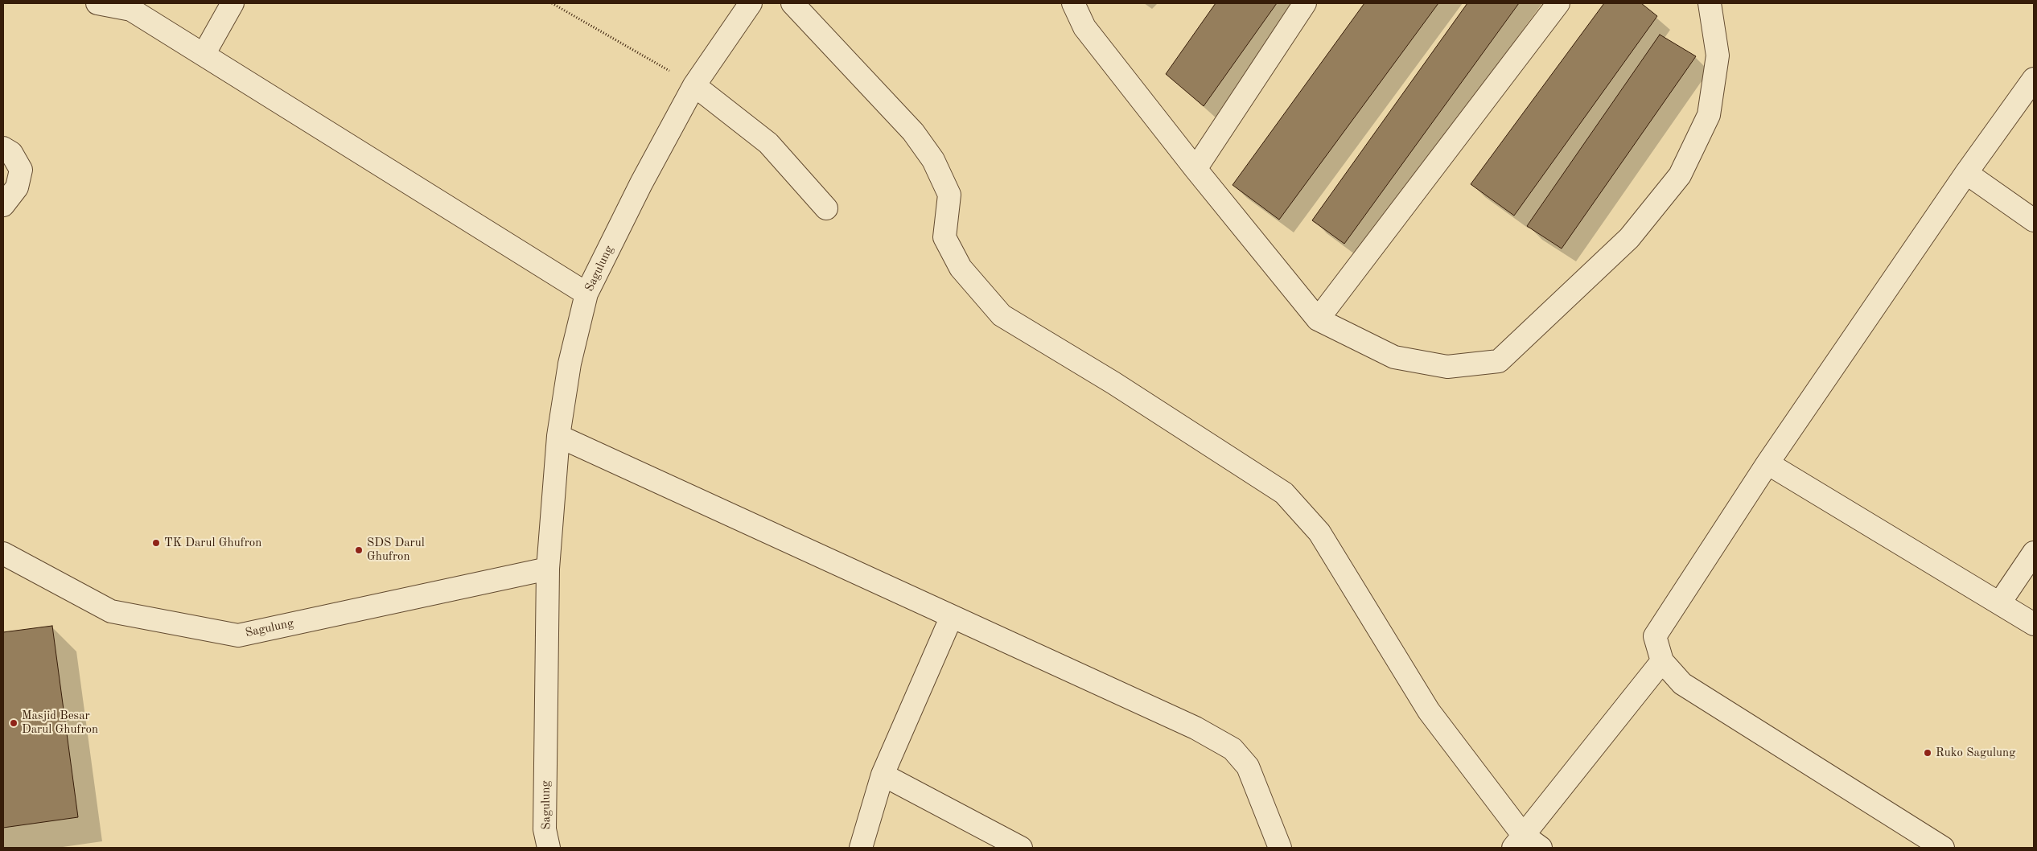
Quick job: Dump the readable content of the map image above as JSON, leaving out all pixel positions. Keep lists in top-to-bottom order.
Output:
{
  "streets": {
    "street": ["Sagulung"]
  },
  "places": [
    "TK Darul Ghufron",
    "SDS Darul Ghufron",
    "Masjid Besar Darul Ghufron",
    "Ruko Sagulung"
  ]
}
